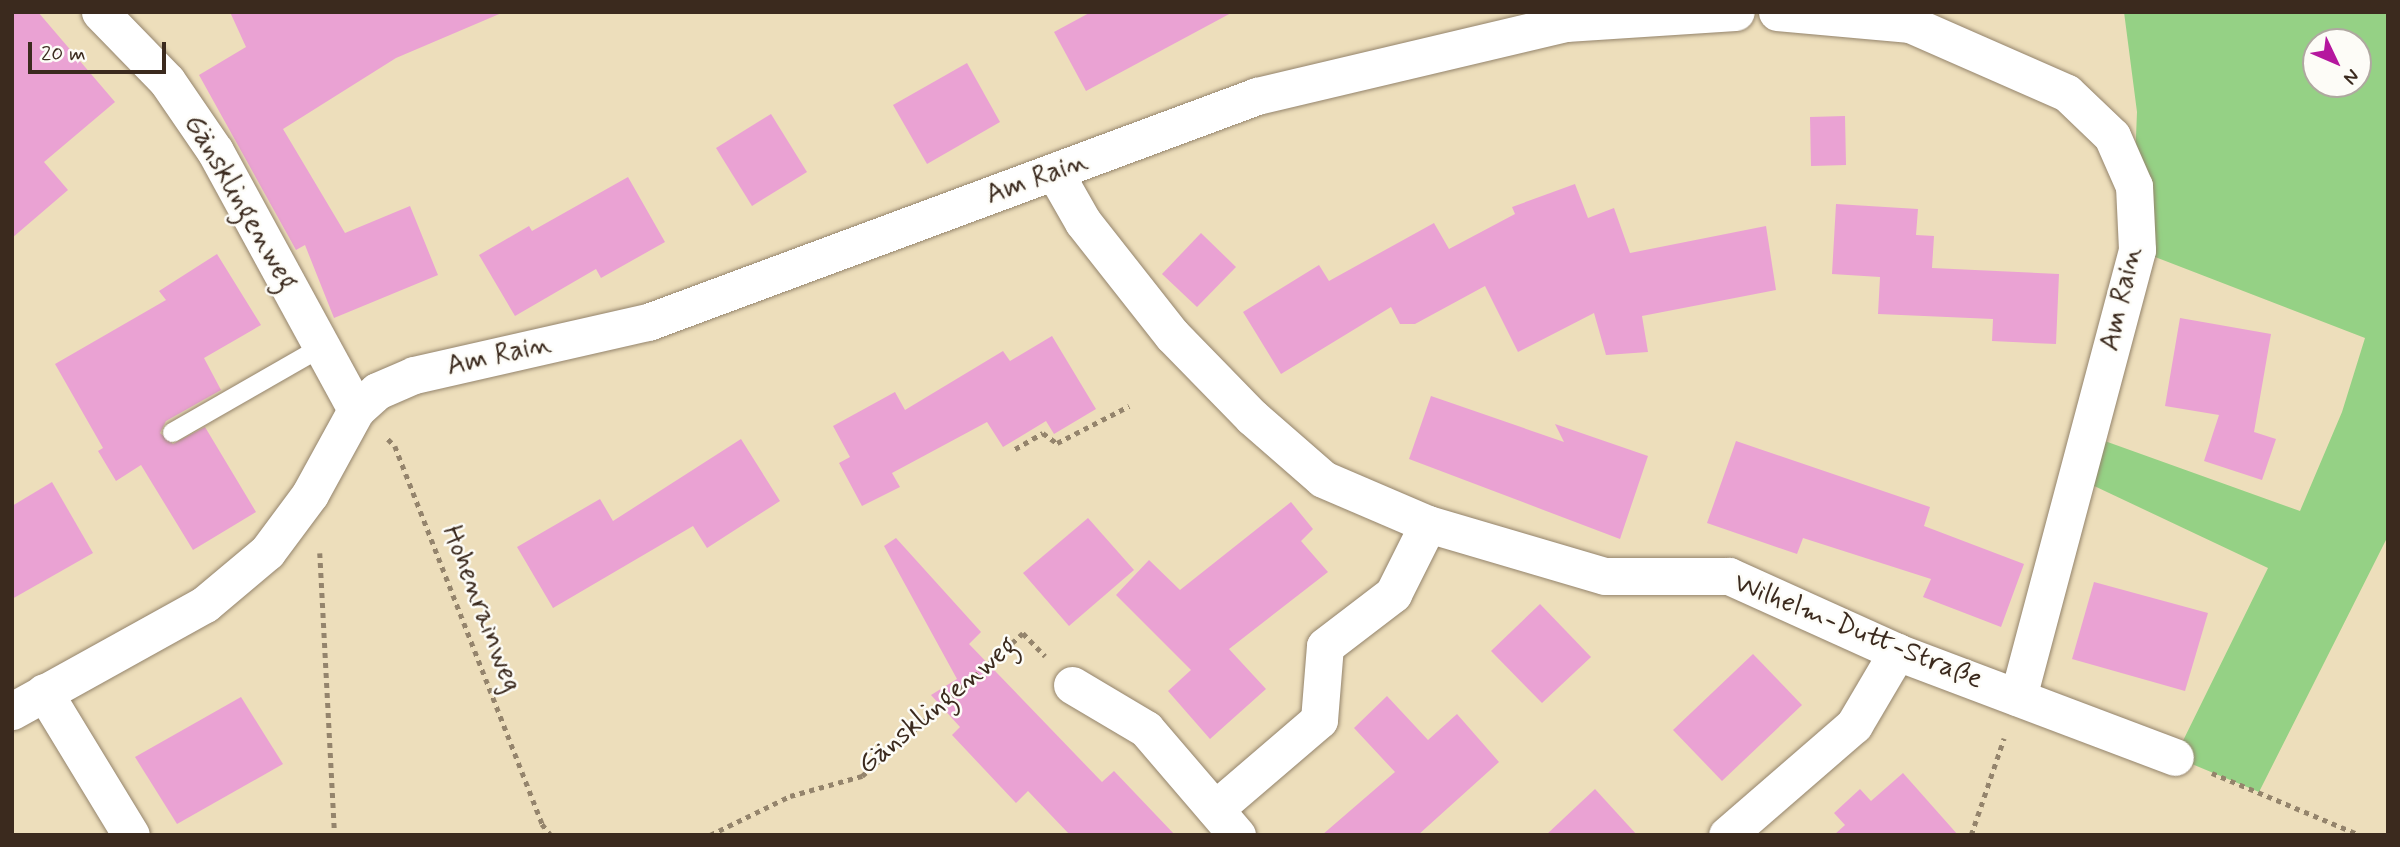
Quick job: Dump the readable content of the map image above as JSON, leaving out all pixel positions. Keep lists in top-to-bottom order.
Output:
{
  "streets": {
    "street": ["Am Rain", "Gänsklingenweg", "Wilhelm-Dutt-Straße"],
    "path": ["Hohenrainweg"]
  },
  "crossings": [
    ["Am Rain", "Gänsklingenweg"],
    ["Am Rain", "Hohenrainweg"],
    ["Am Rain", "Wilhelm-Dutt-Straße"],
    ["Gänsklingenweg", "Hohenrainweg"]
  ],
  "scale_bar": "20 m",
  "north": "bottom right"
}
